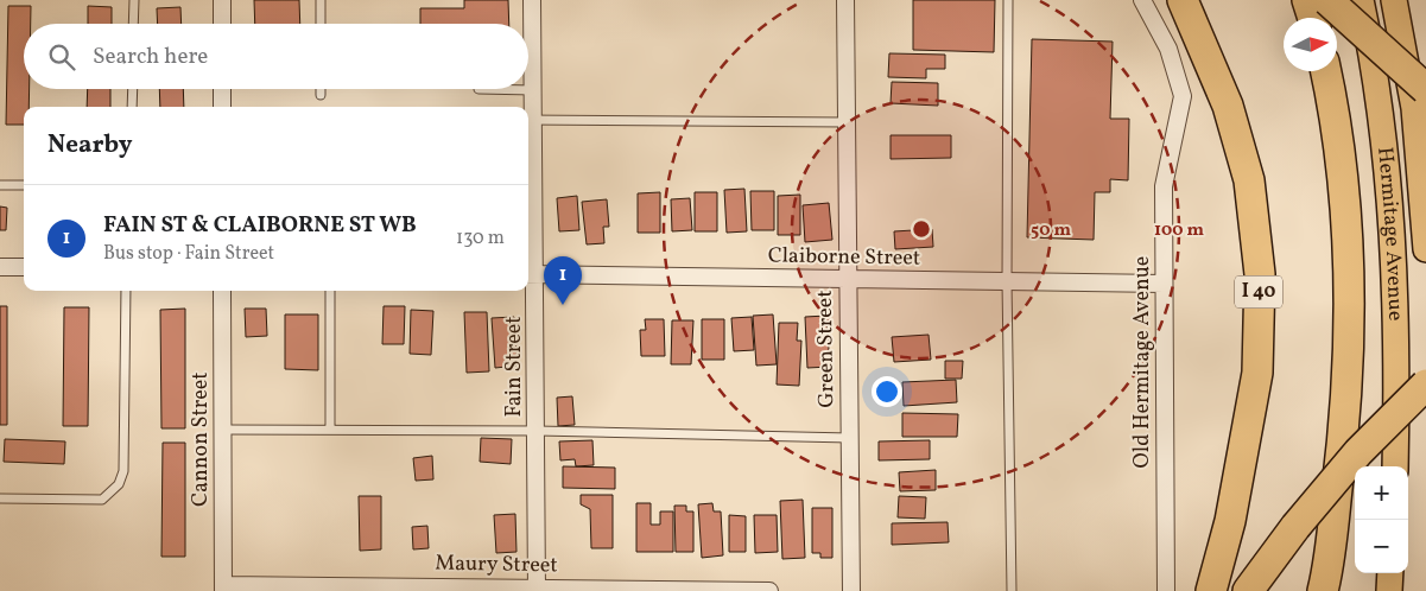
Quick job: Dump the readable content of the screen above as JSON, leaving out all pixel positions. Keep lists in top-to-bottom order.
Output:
{
  "streets": {
    "highway": ["I 40"],
    "main road": ["Hermitage Avenue"],
    "street": [
      "Claiborne Street",
      "Green Street",
      "Old Hermitage Avenue",
      "Fain Street",
      "Cannon Street",
      "Maury Street"
    ]
  },
  "crossings": [
    ["Claiborne Street", "Green Street"],
    ["Claiborne Street", "Old Hermitage Avenue"],
    ["Claiborne Street", "Fain Street"],
    ["Fain Street", "Maury Street"],
    ["Cannon Street", "Maury Street"]
  ],
  "north": "right",
  "page": {
    "search": "Search here",
    "heading": "Nearby",
    "list": [
      {
        "mark": "1",
        "name": "FAIN ST & CLAIBORNE ST WB",
        "note": "Bus stop · Fain Street",
        "value": "130 m"
      }
    ],
    "pins": "1",
    "map_buttons": ["+", "−"]
  },
  "rings": ["50 m", "100 m"]
}
